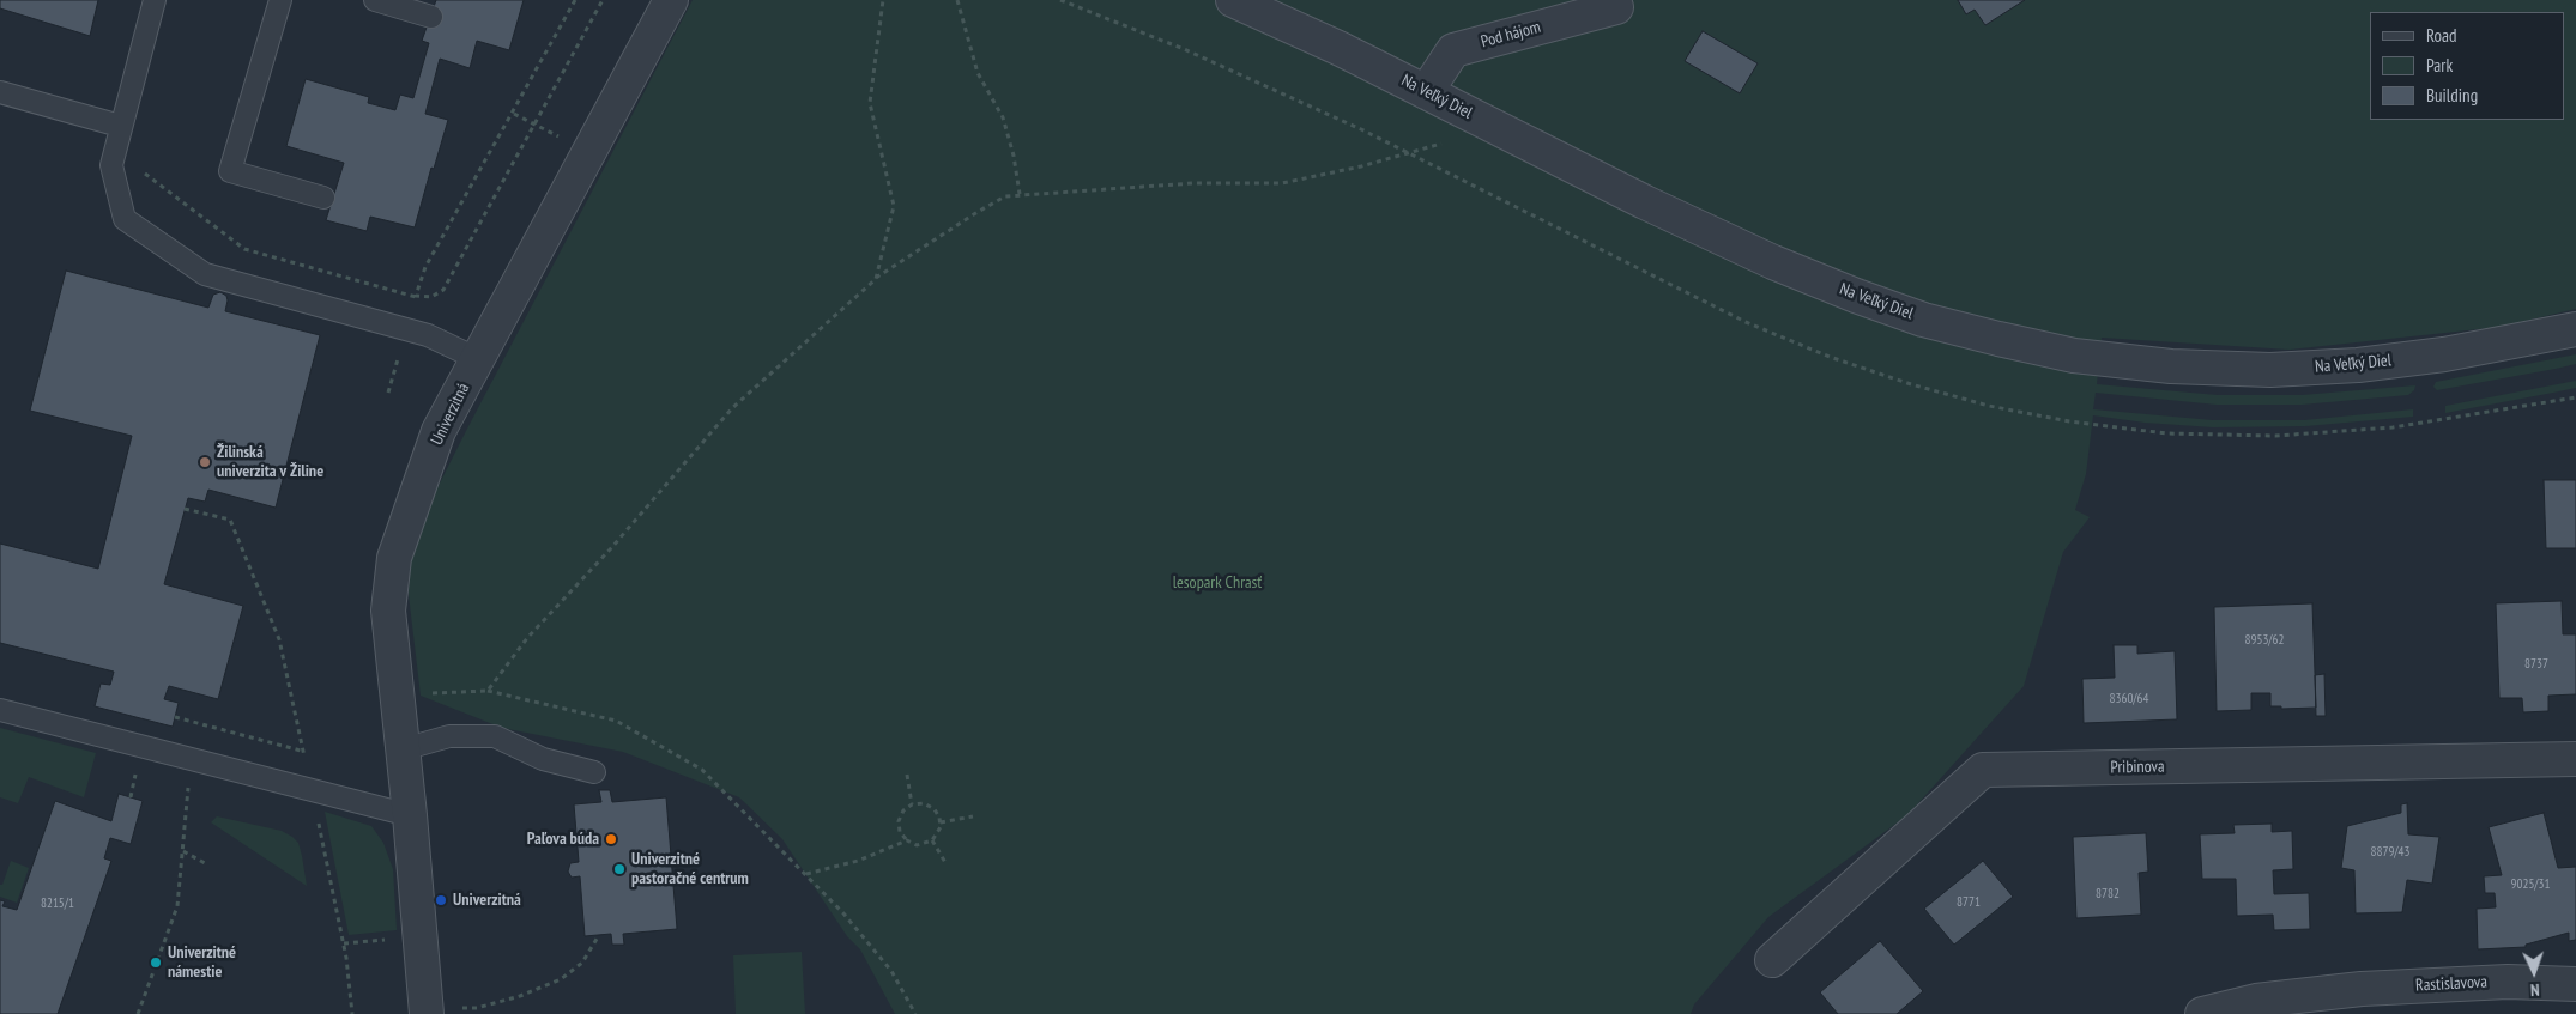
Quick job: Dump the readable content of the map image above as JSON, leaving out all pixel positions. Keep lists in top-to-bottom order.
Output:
{
  "streets": {
    "street": [
      "Pod hájom",
      "Na Veľký Diel",
      "Univerzitná",
      "Pribinova",
      "Rastislavova"
    ]
  },
  "crossings": [
    ["Pod hájom", "Na Veľký Diel"]
  ],
  "parks": ["lesopark Chrasť"],
  "places": [
    "Žilinská univerzita v Žiline",
    "Paľova búda",
    "Univerzitné pastoračné centrum",
    "Univerzitná",
    "Univerzitné námestie"
  ],
  "house_numbers": [
    "8953/62",
    "8737",
    "8360/64",
    "8879/43",
    "9025/31",
    "8782",
    "8771",
    "8215/1"
  ],
  "legend": ["Road", "Park", "Building"],
  "north": "bottom"
}
